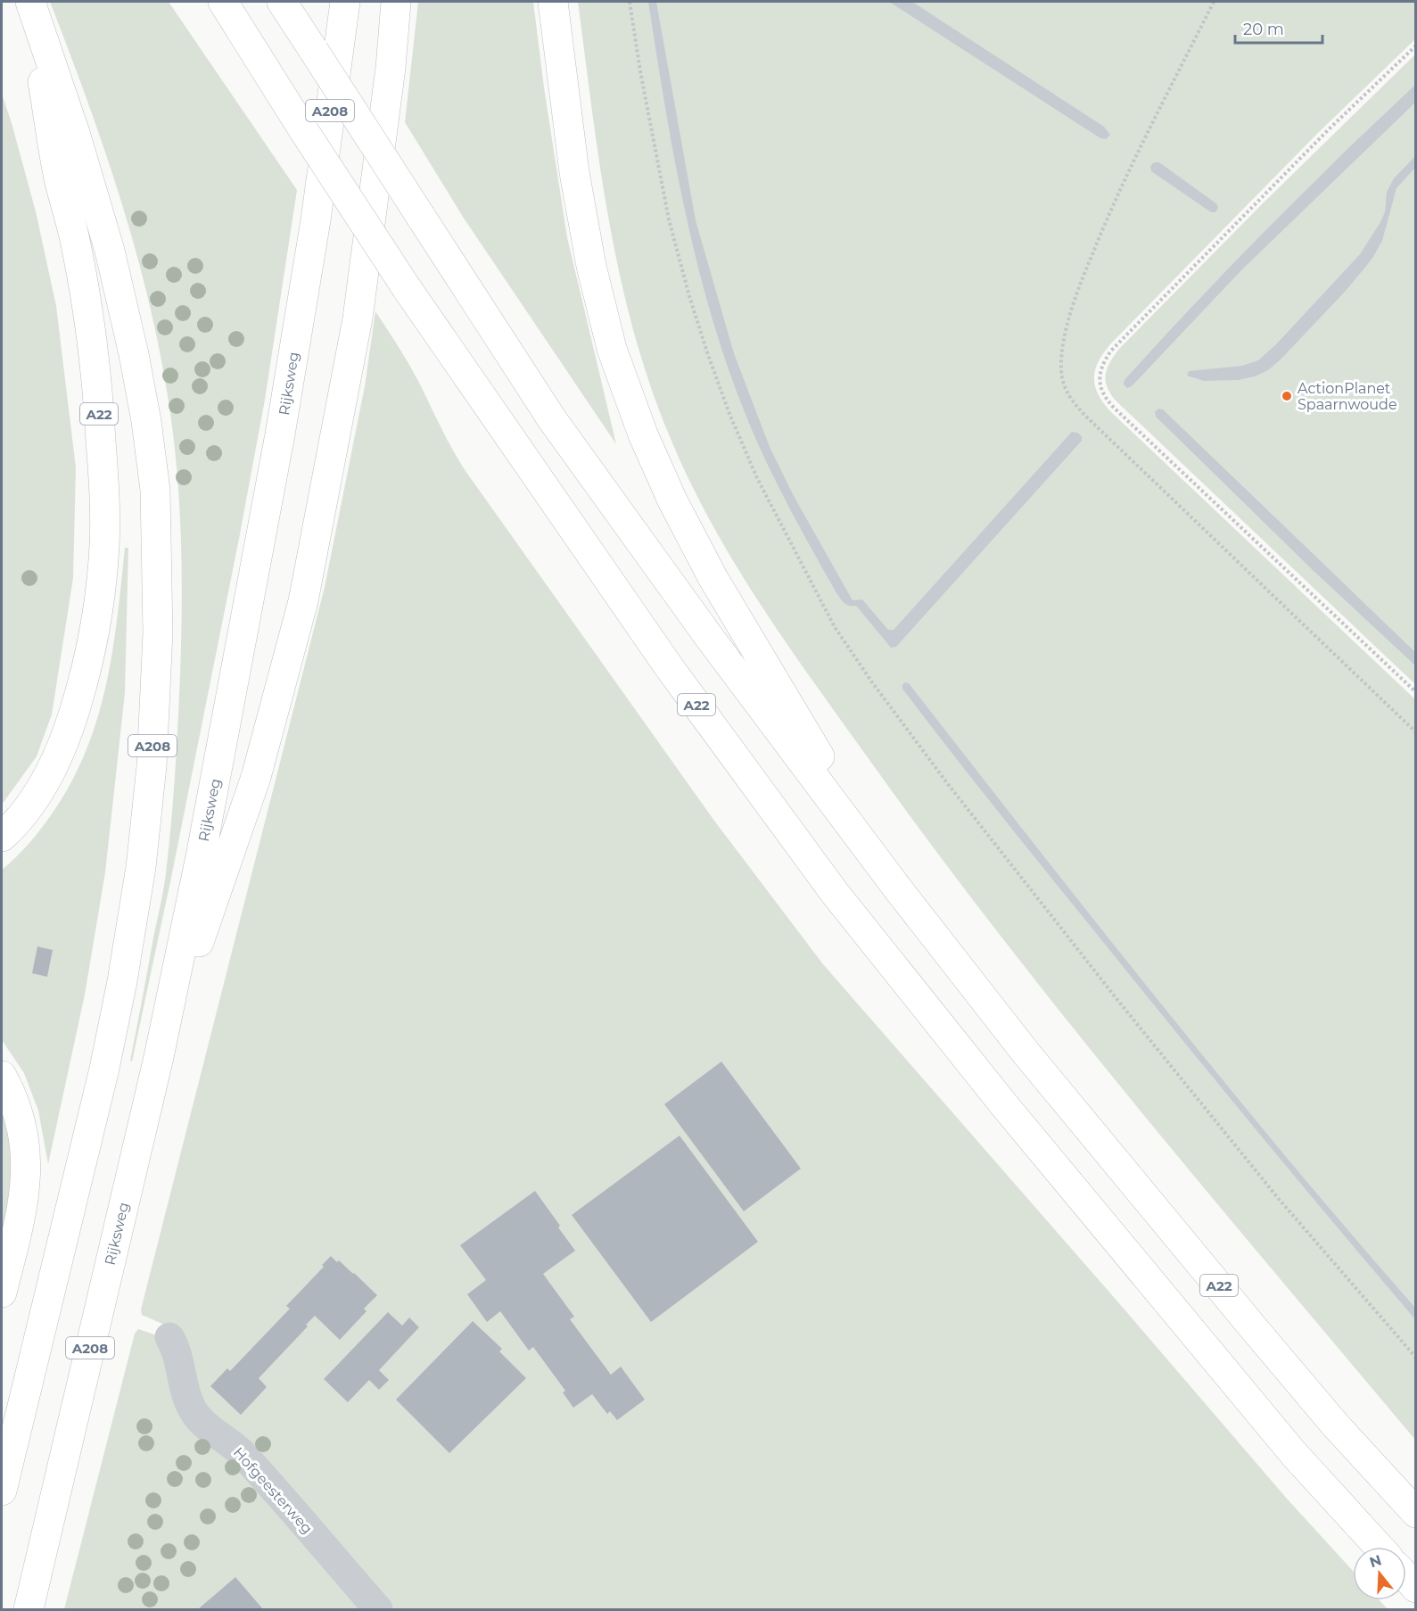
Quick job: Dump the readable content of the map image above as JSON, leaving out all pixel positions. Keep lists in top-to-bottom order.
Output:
{
  "streets": {
    "highway": ["A208", "Rijksweg", "A22"],
    "street": ["Hofgeesterweg"]
  },
  "crossings": [
    ["A208", "Rijksweg"],
    ["A208", "A22"]
  ],
  "places": ["ActionPlanet Spaarnwoude"],
  "scale_bar": "20 m",
  "north": "top"
}
